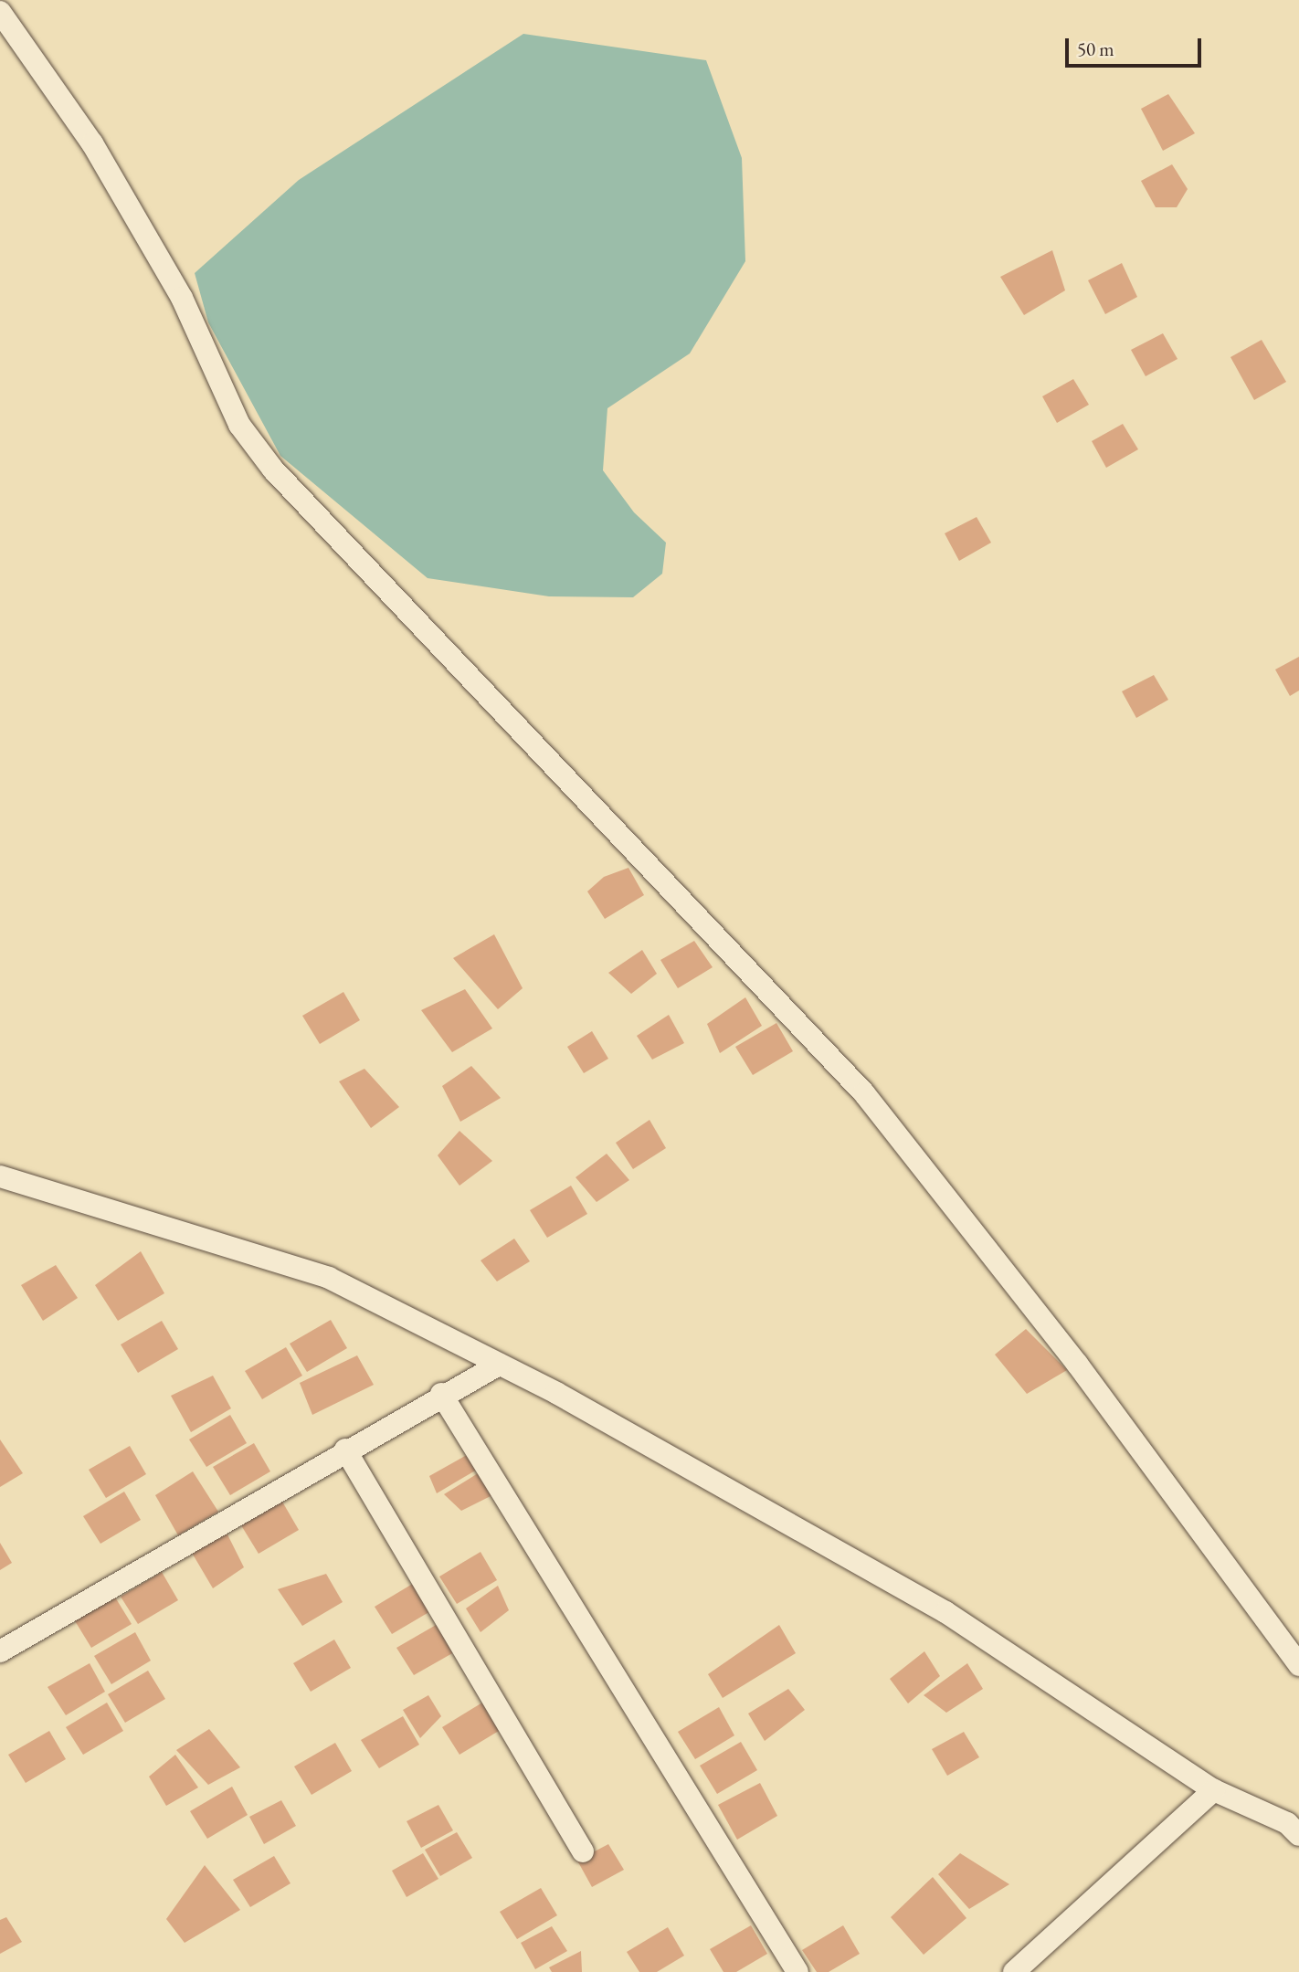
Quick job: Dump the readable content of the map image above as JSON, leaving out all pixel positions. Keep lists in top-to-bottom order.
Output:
{
  "scale_bar": "50 m"
}
